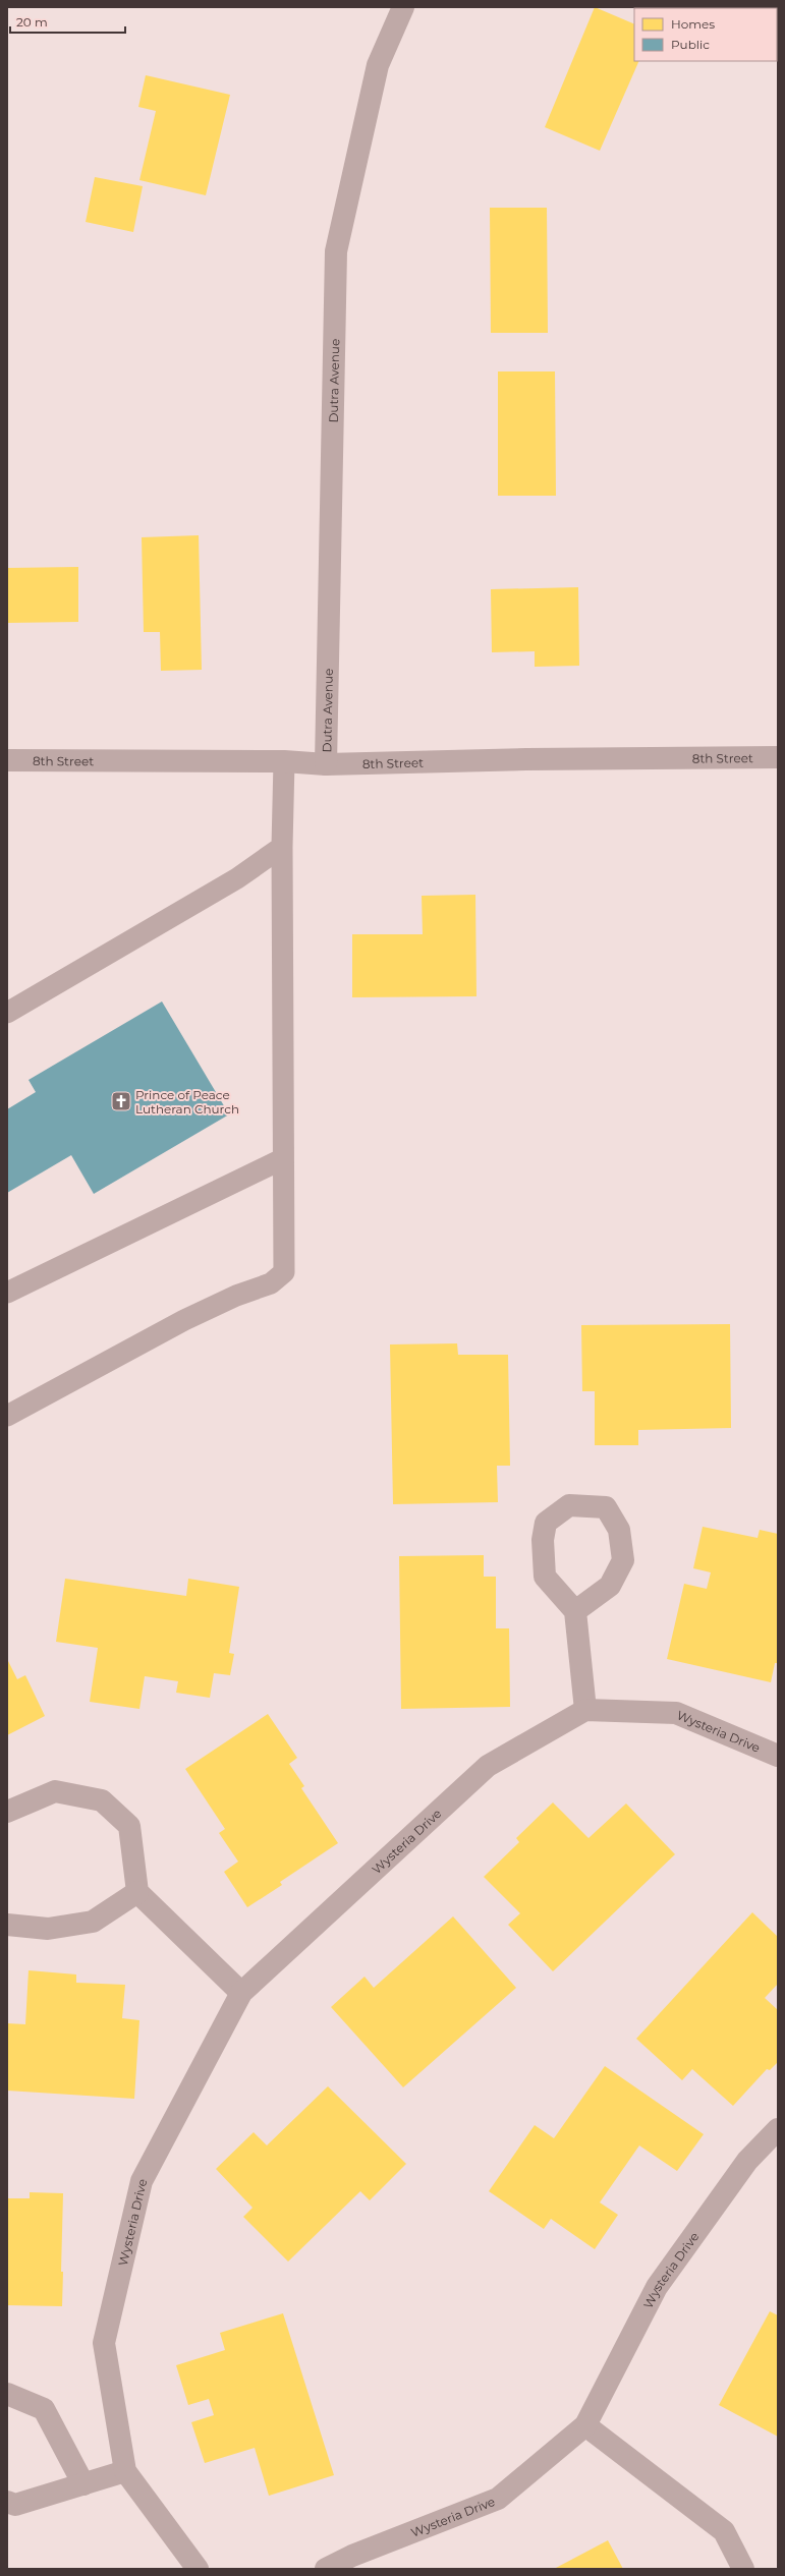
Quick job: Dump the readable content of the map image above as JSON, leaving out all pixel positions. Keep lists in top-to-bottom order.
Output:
{
  "streets": {
    "street": ["Dutra Avenue", "8th Street", "Wysteria Drive"]
  },
  "crossings": [
    ["Dutra Avenue", "8th Street"]
  ],
  "places": {
    "church": ["Prince of Peace Lutheran Church"]
  },
  "legend": ["Homes", "Public"],
  "scale_bar": "20 m"
}
